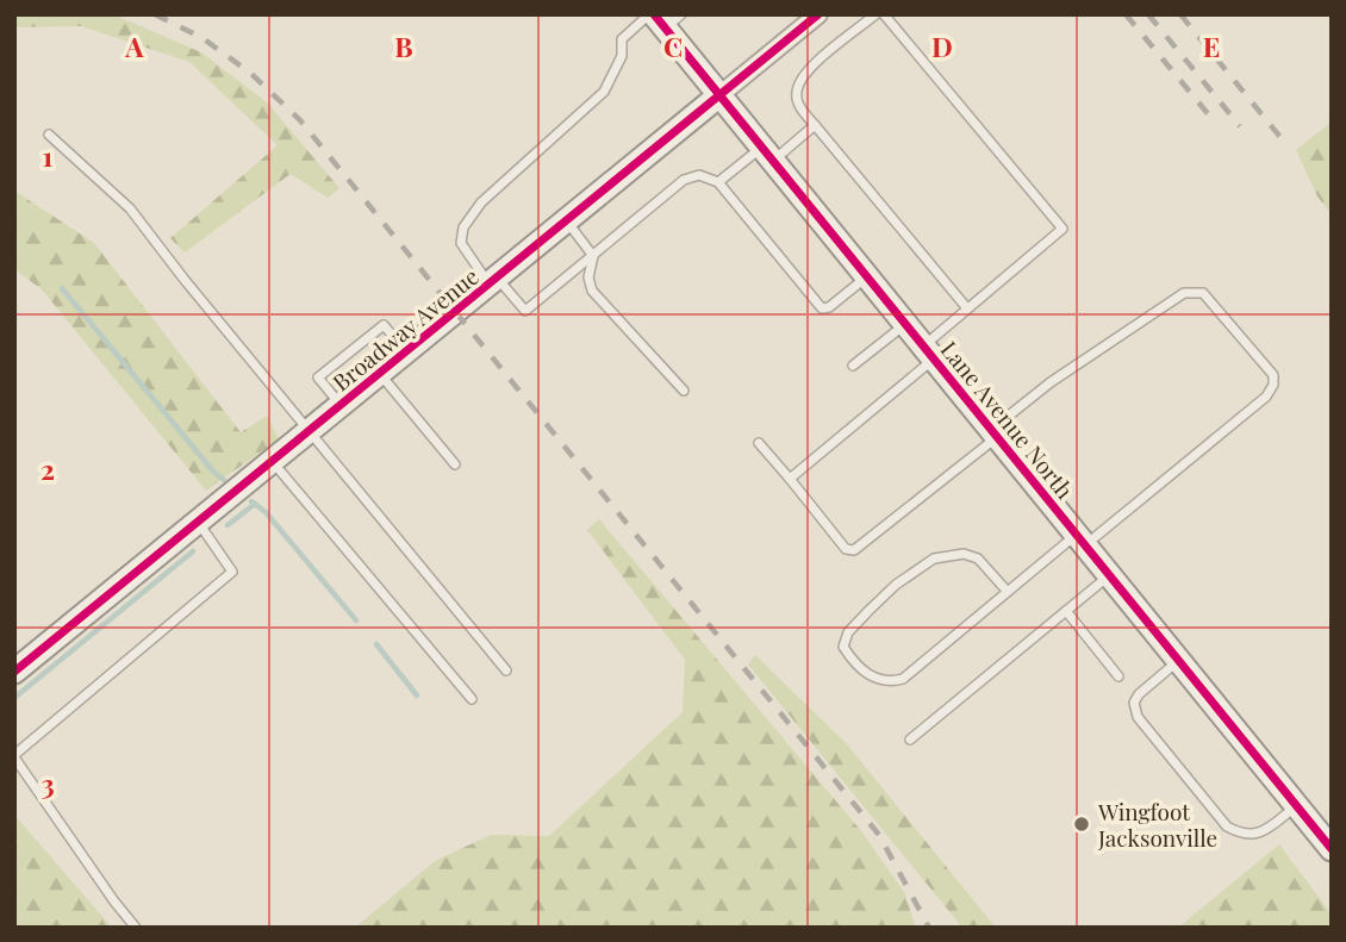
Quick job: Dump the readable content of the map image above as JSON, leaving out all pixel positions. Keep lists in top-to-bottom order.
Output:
{
  "streets": {
    "main road": ["Broadway Avenue", "Lane Avenue North"]
  },
  "crossings": [
    ["Broadway Avenue", "Lane Avenue North"]
  ],
  "places": ["Wingfoot Jacksonville"],
  "grid": {
    "columns": [
      "A",
      "B",
      "C",
      "D",
      "E"
    ],
    "rows": ["1", "2", "3"]
  }
}
